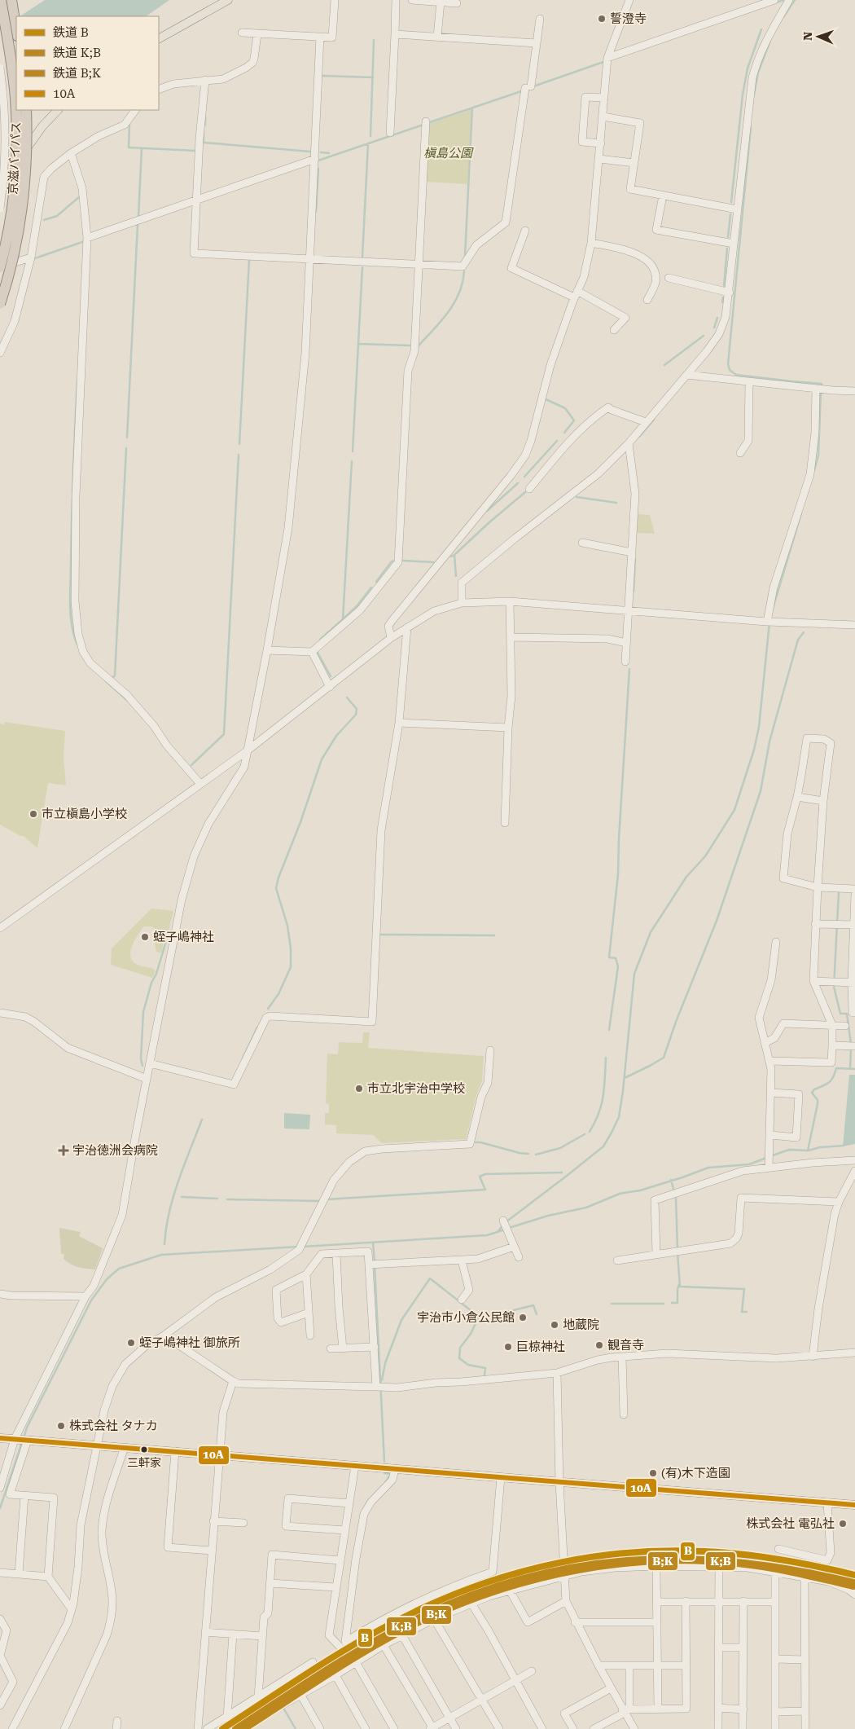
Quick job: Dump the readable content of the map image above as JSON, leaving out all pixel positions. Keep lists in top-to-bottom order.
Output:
{
  "streets": {
    "highway": ["京滋バイパス"]
  },
  "parks": ["槇島公園"],
  "places": {
    "other": [
      "誓澄寺",
      "市立槇島小学校",
      "蛭子嶋神社",
      "市立北宇治中学校",
      "宇治市小倉公民館",
      "地蔵院",
      "蛭子嶋神社 御旅所",
      "観音寺",
      "巨椋神社",
      "株式会社 タナカ",
      "三軒家",
      "(有)木下造園",
      "株式会社 電弘社"
    ],
    "health": ["宇治徳洲会病院"]
  },
  "lines": [
    "transit line 10A",
    "rail line B",
    "rail line K;B",
    "rail line B;K"
  ],
  "legend": [
    "鉄道 B",
    "鉄道 K;B",
    "鉄道 B;K",
    "10A"
  ],
  "north": "left"
}
